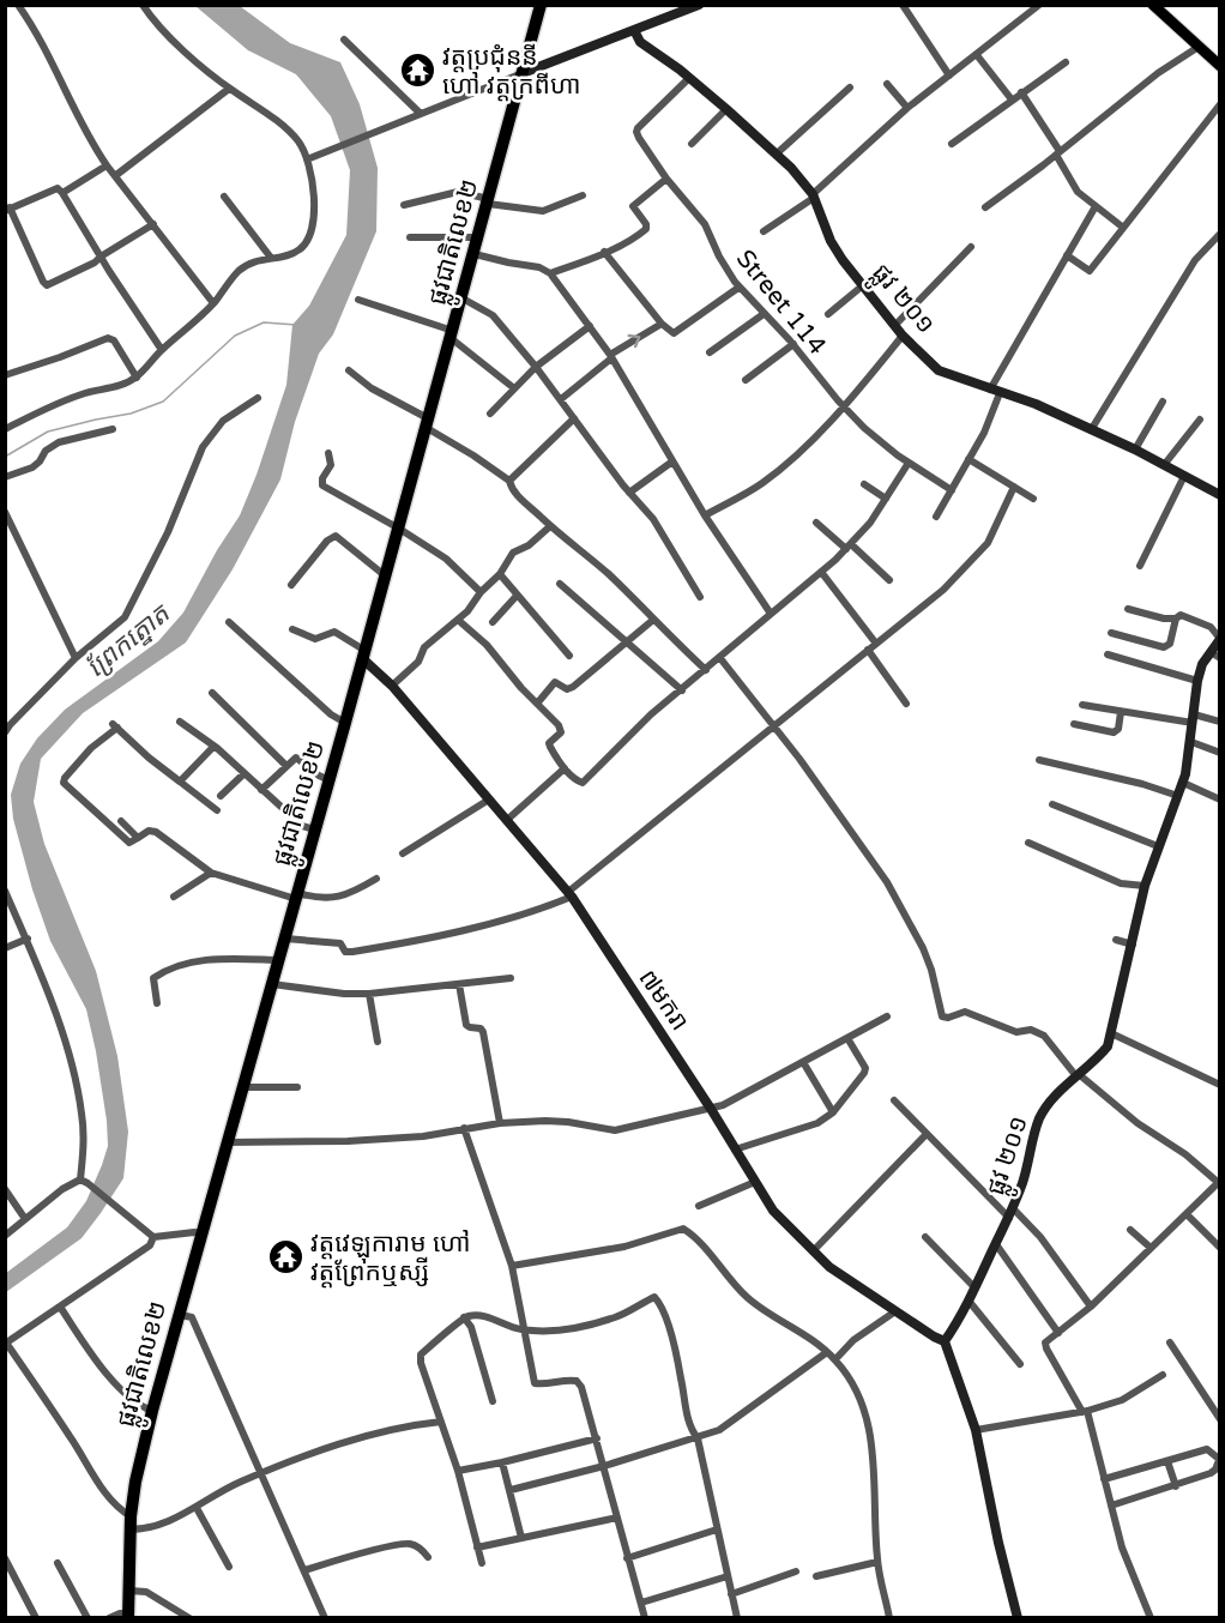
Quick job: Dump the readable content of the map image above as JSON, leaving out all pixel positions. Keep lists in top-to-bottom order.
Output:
{
  "streets": {
    "highway": ["ផ្លូវជាតិលេខ២"],
    "street": ["ផ្លូវ ២០១", "Street 114", "៧មករា"]
  },
  "crossings": [
    ["ផ្លូវជាតិលេខ២", "៧មករា"],
    ["ផ្លូវ ២០១", "Street 114"],
    ["ផ្លូវ ២០១", "៧មករា"]
  ],
  "water": ["ព្រែកត្នោត"],
  "places": {
    "temple": ["វត្តប្រជុំននី ហៅ វត្តក្រពីហា", "វត្តវេឡុការាម ហៅ វត្តព្រែកឬស្សី"]
  }
}
